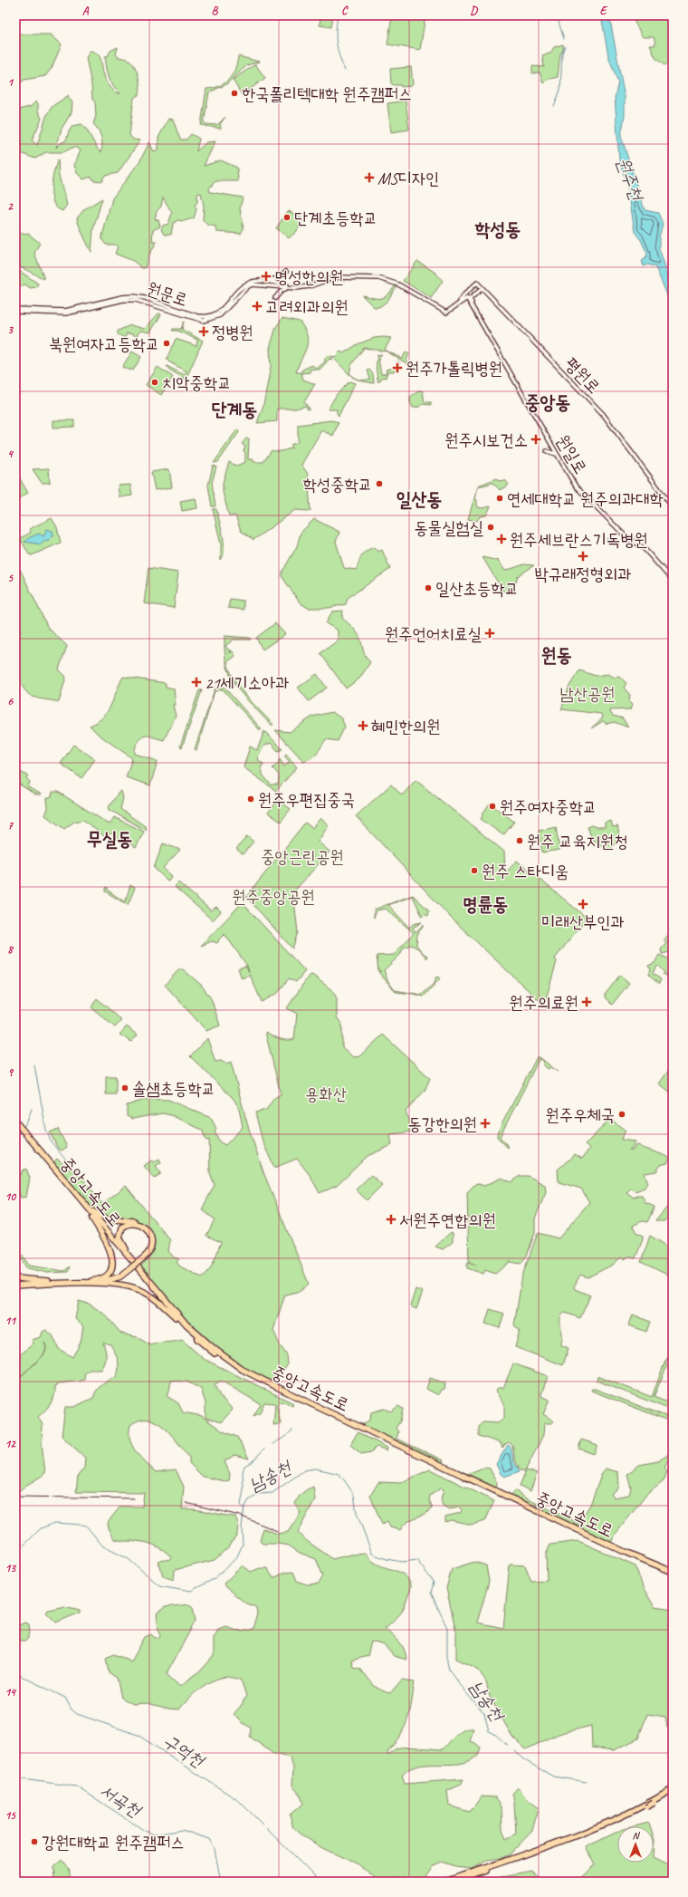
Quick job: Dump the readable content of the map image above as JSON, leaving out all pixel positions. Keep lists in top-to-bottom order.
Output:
{
  "streets": {
    "highway": ["중앙고속도로"],
    "main road": ["원문로", "평원로", "원일로"]
  },
  "districts": [
    "학성동",
    "중앙동",
    "단계동",
    "일산동",
    "원동",
    "무실동",
    "명륜동"
  ],
  "water": [
    "원주천",
    "남송천",
    "구억천",
    "서곡천"
  ],
  "parks": [
    "남산공원",
    "중앙근린공원",
    "원주중앙공원",
    "용화산"
  ],
  "places": {
    "other": [
      "한국폴리텍대학 원주캠퍼스",
      "단계초등학교",
      "북원여자고등학교",
      "치악중학교",
      "학성중학교",
      "연세대학교 원주의과대학",
      "동물실험실",
      "일산초등학교",
      "원주우편집중국",
      "원주여자중학교",
      "원주 교육지원청",
      "원주 스타디움",
      "솔샘초등학교",
      "원주우체국",
      "강원대학교 원주캠퍼스"
    ],
    "health": [
      "MS디자인",
      "명성한의원",
      "고려외과의원",
      "정병원",
      "원주가톨릭병원",
      "원주시보건소",
      "원주세브란스기독병원",
      "박규래정형외과",
      "원주언어치료실",
      "21세기소아과",
      "혜민한의원",
      "미래산부인과",
      "원주의료원",
      "동강한의원",
      "서원주연합의원"
    ]
  },
  "north": "top",
  "grid": {
    "columns": [
      "A",
      "B",
      "C",
      "D",
      "E"
    ],
    "rows": [
      "1",
      "2",
      "3",
      "4",
      "5",
      "6",
      "7",
      "8",
      "9",
      "10",
      "11",
      "12",
      "13",
      "14",
      "15"
    ]
  }
}
